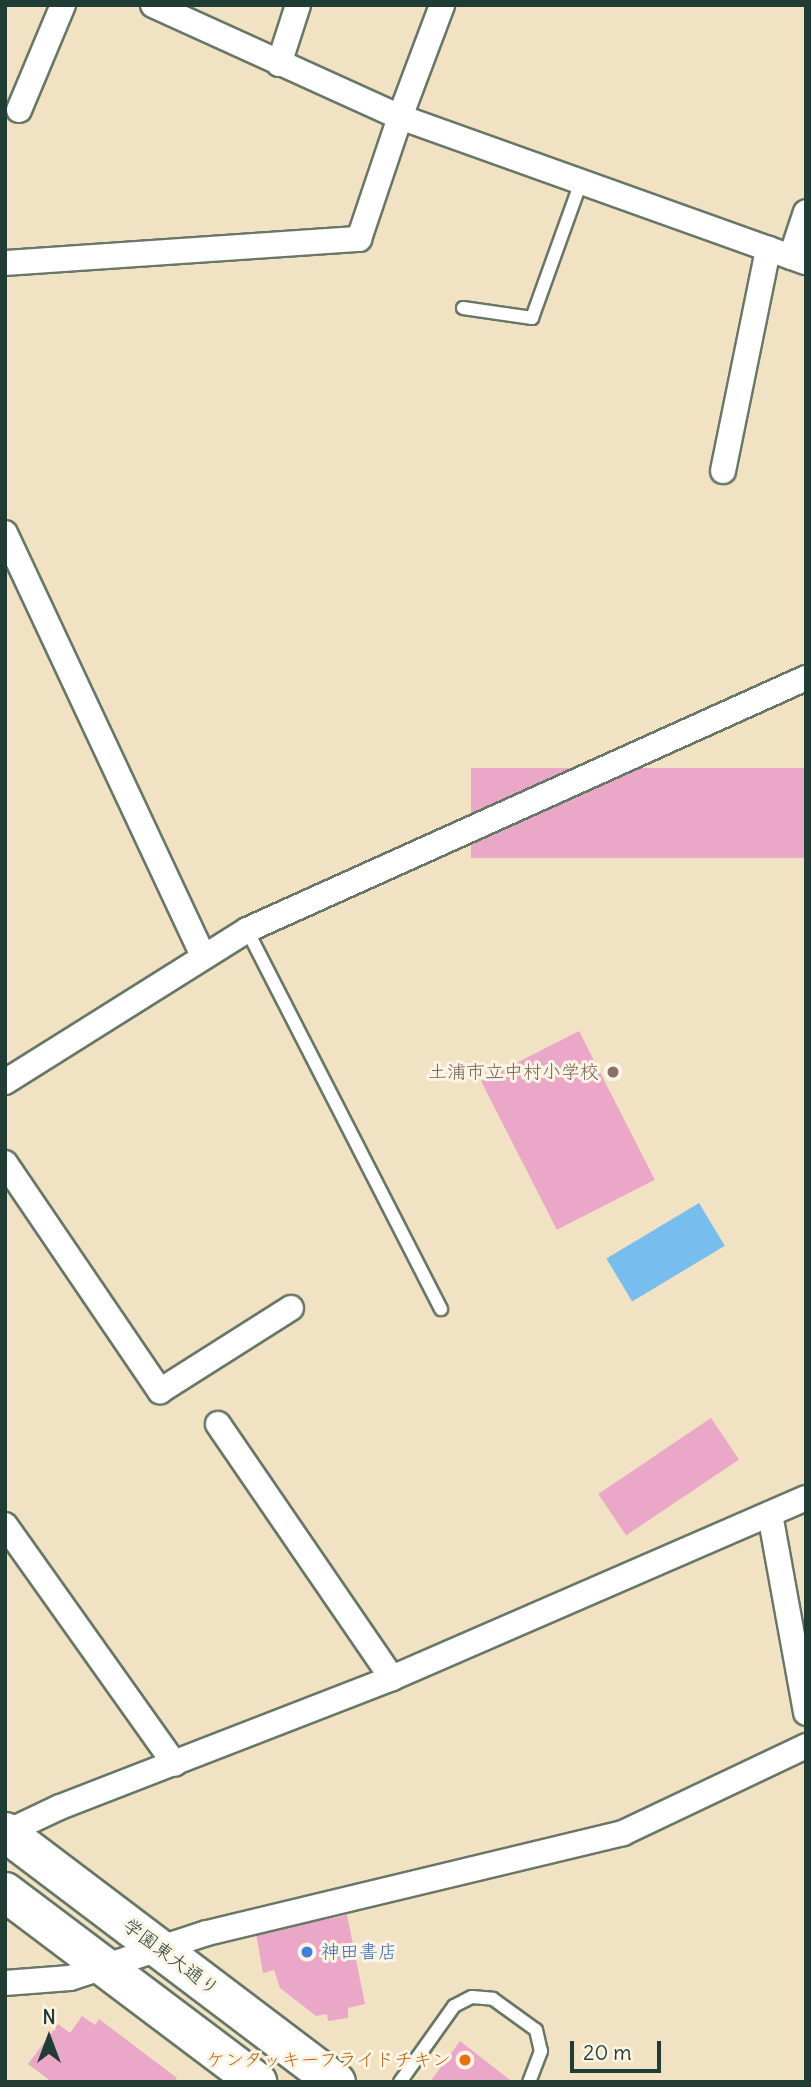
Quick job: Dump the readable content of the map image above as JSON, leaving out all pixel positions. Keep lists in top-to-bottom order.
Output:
{
  "streets": {
    "main road": ["学園東大通り"]
  },
  "places": ["土浦市立中村小学校", "神田書店", "ケンタッキーフライドチキン"],
  "scale_bar": "20 m",
  "north": "top"
}
